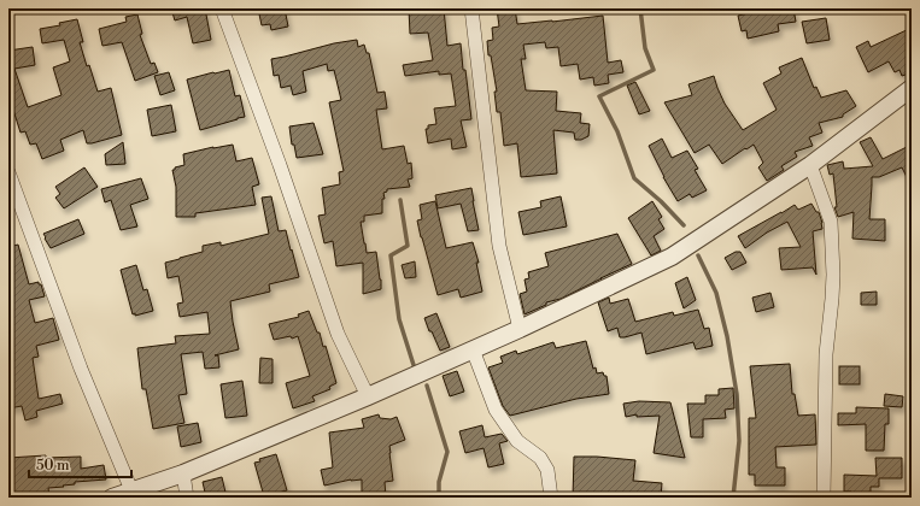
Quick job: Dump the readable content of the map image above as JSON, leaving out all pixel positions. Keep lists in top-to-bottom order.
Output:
{
  "scale_bar": "50 m"
}
